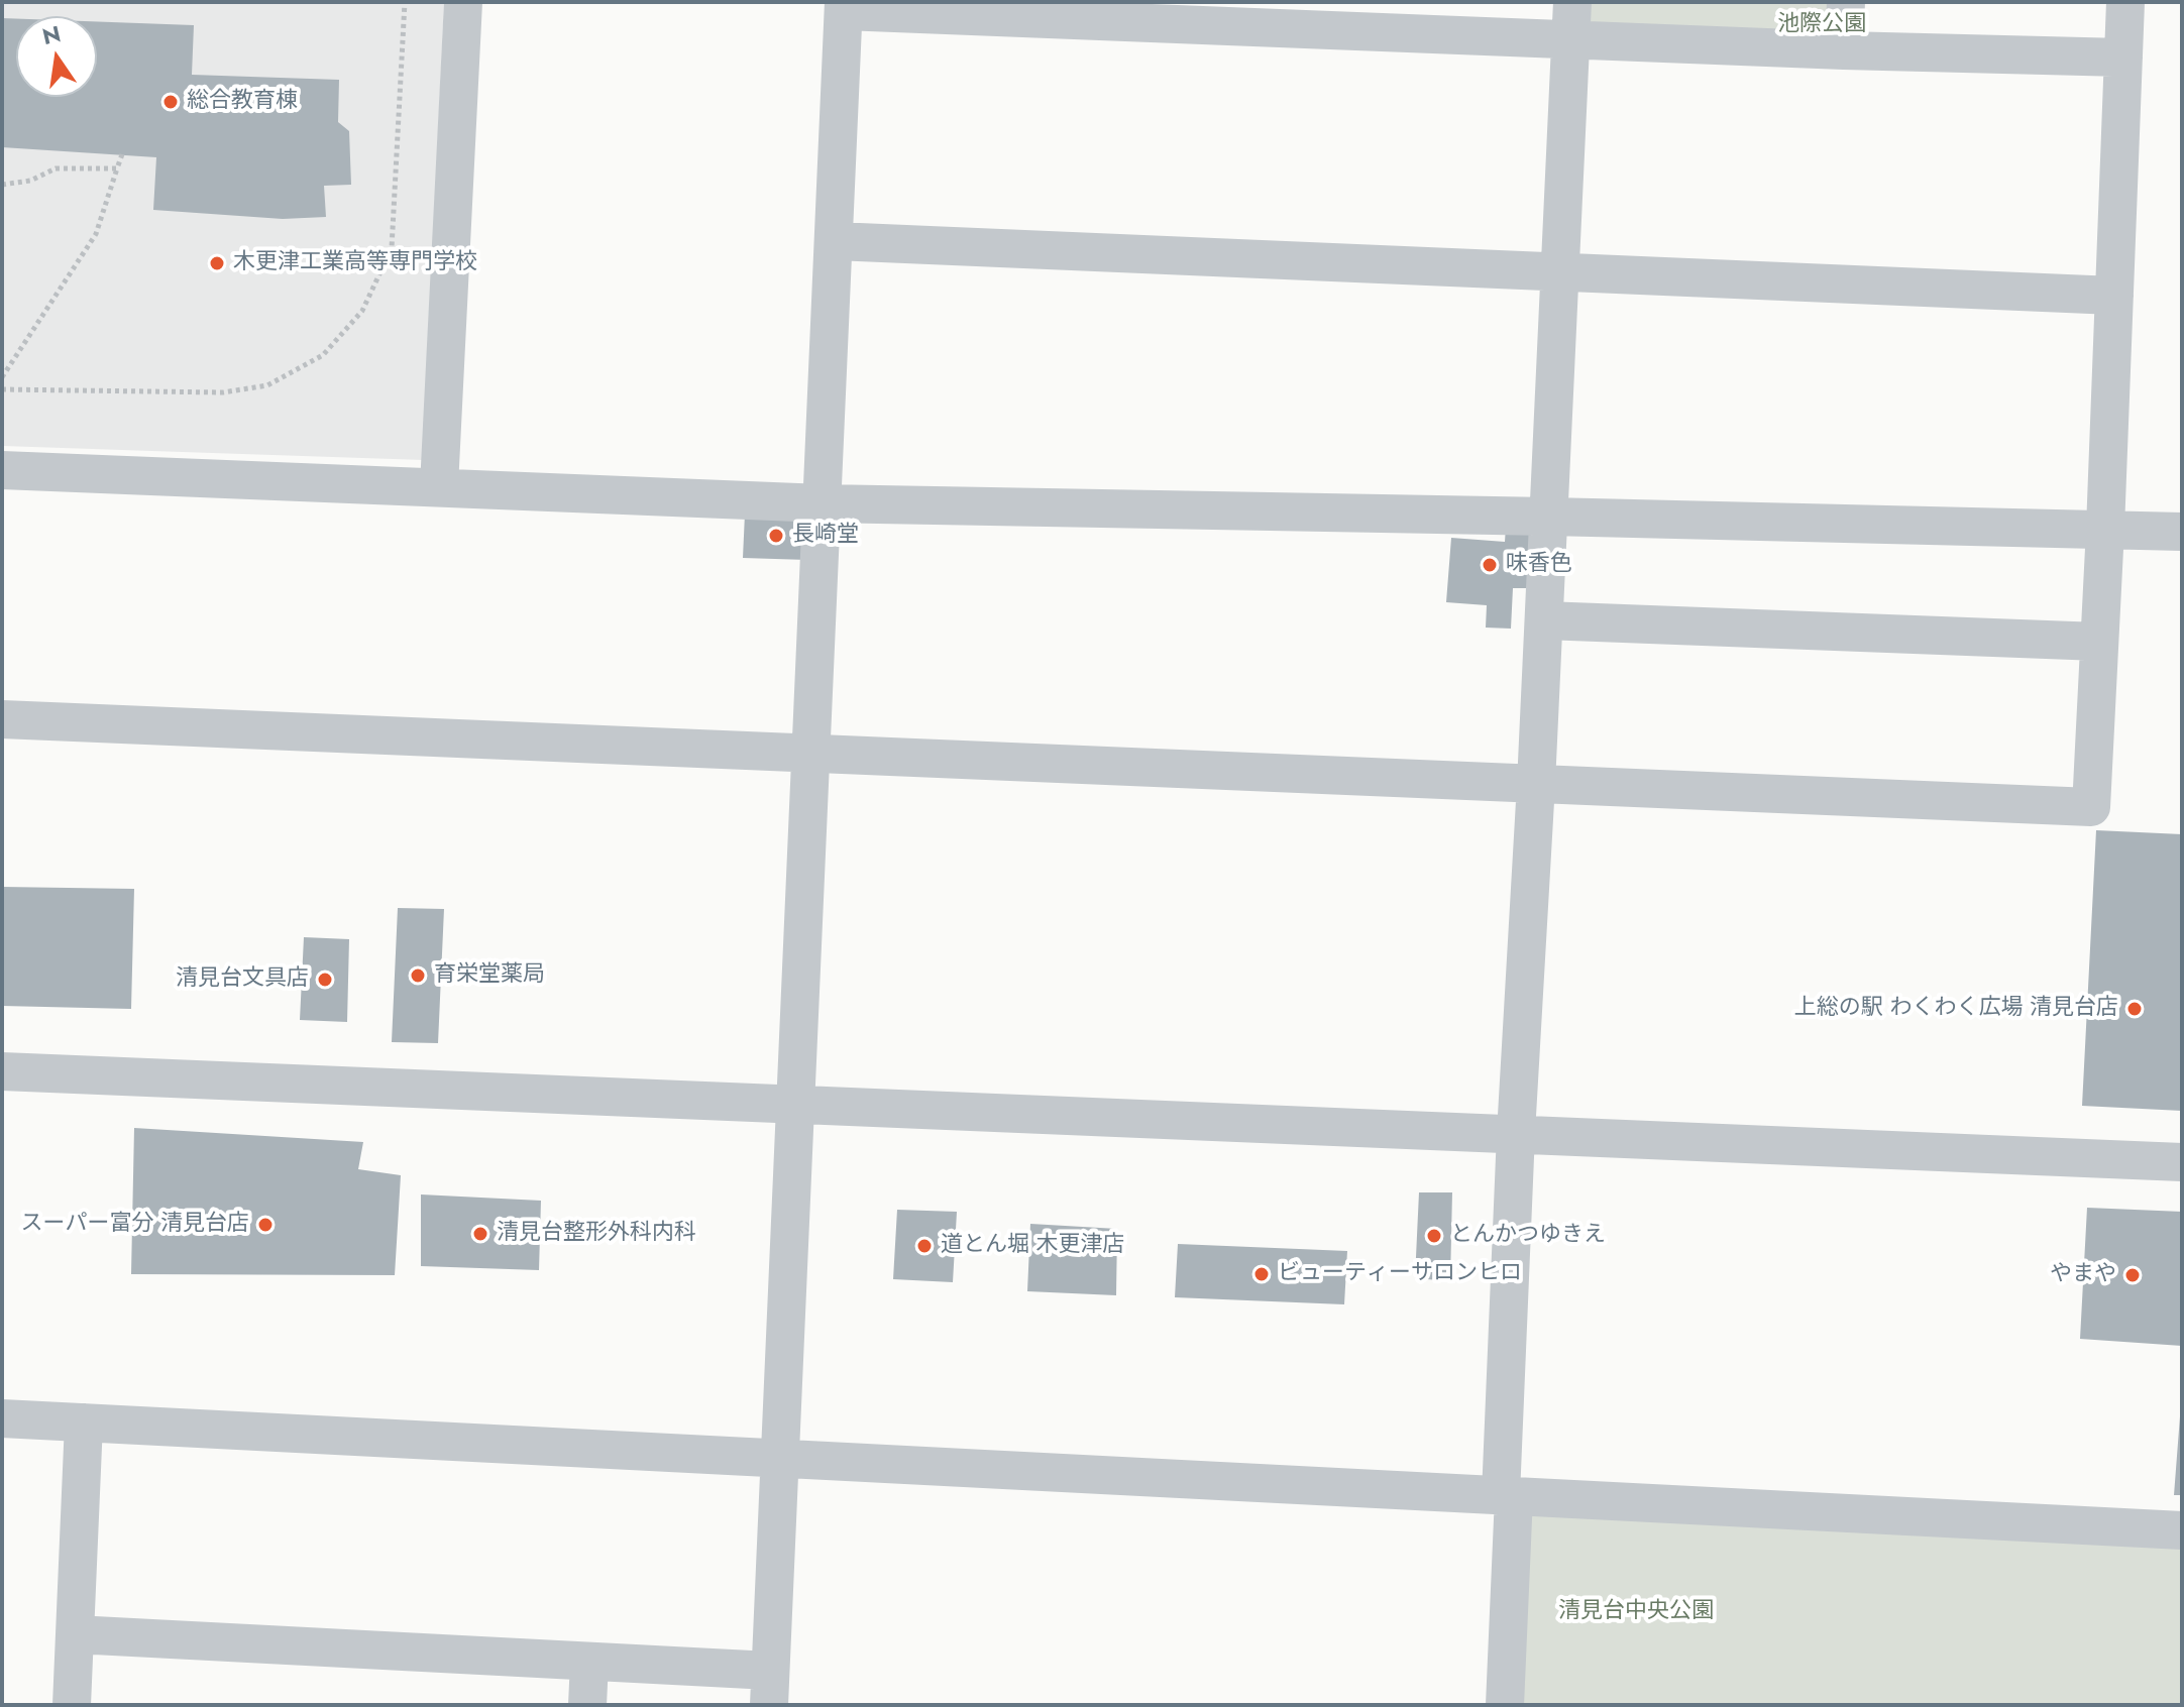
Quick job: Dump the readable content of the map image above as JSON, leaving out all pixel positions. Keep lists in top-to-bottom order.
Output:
{
  "parks": ["池際公園", "清見台中央公園"],
  "places": [
    "総合教育棟",
    "木更津工業高等専門学校",
    "長崎堂",
    "味香色",
    "育栄堂薬局",
    "清見台文具店",
    "上総の駅 わくわく広場 清見台店",
    "スーパー富分 清見台店",
    "清見台整形外科内科",
    "とんかつゆきえ",
    "道とん堀 木更津店",
    "ビューティーサロンヒロ",
    "やまや"
  ],
  "north": "top"
}
